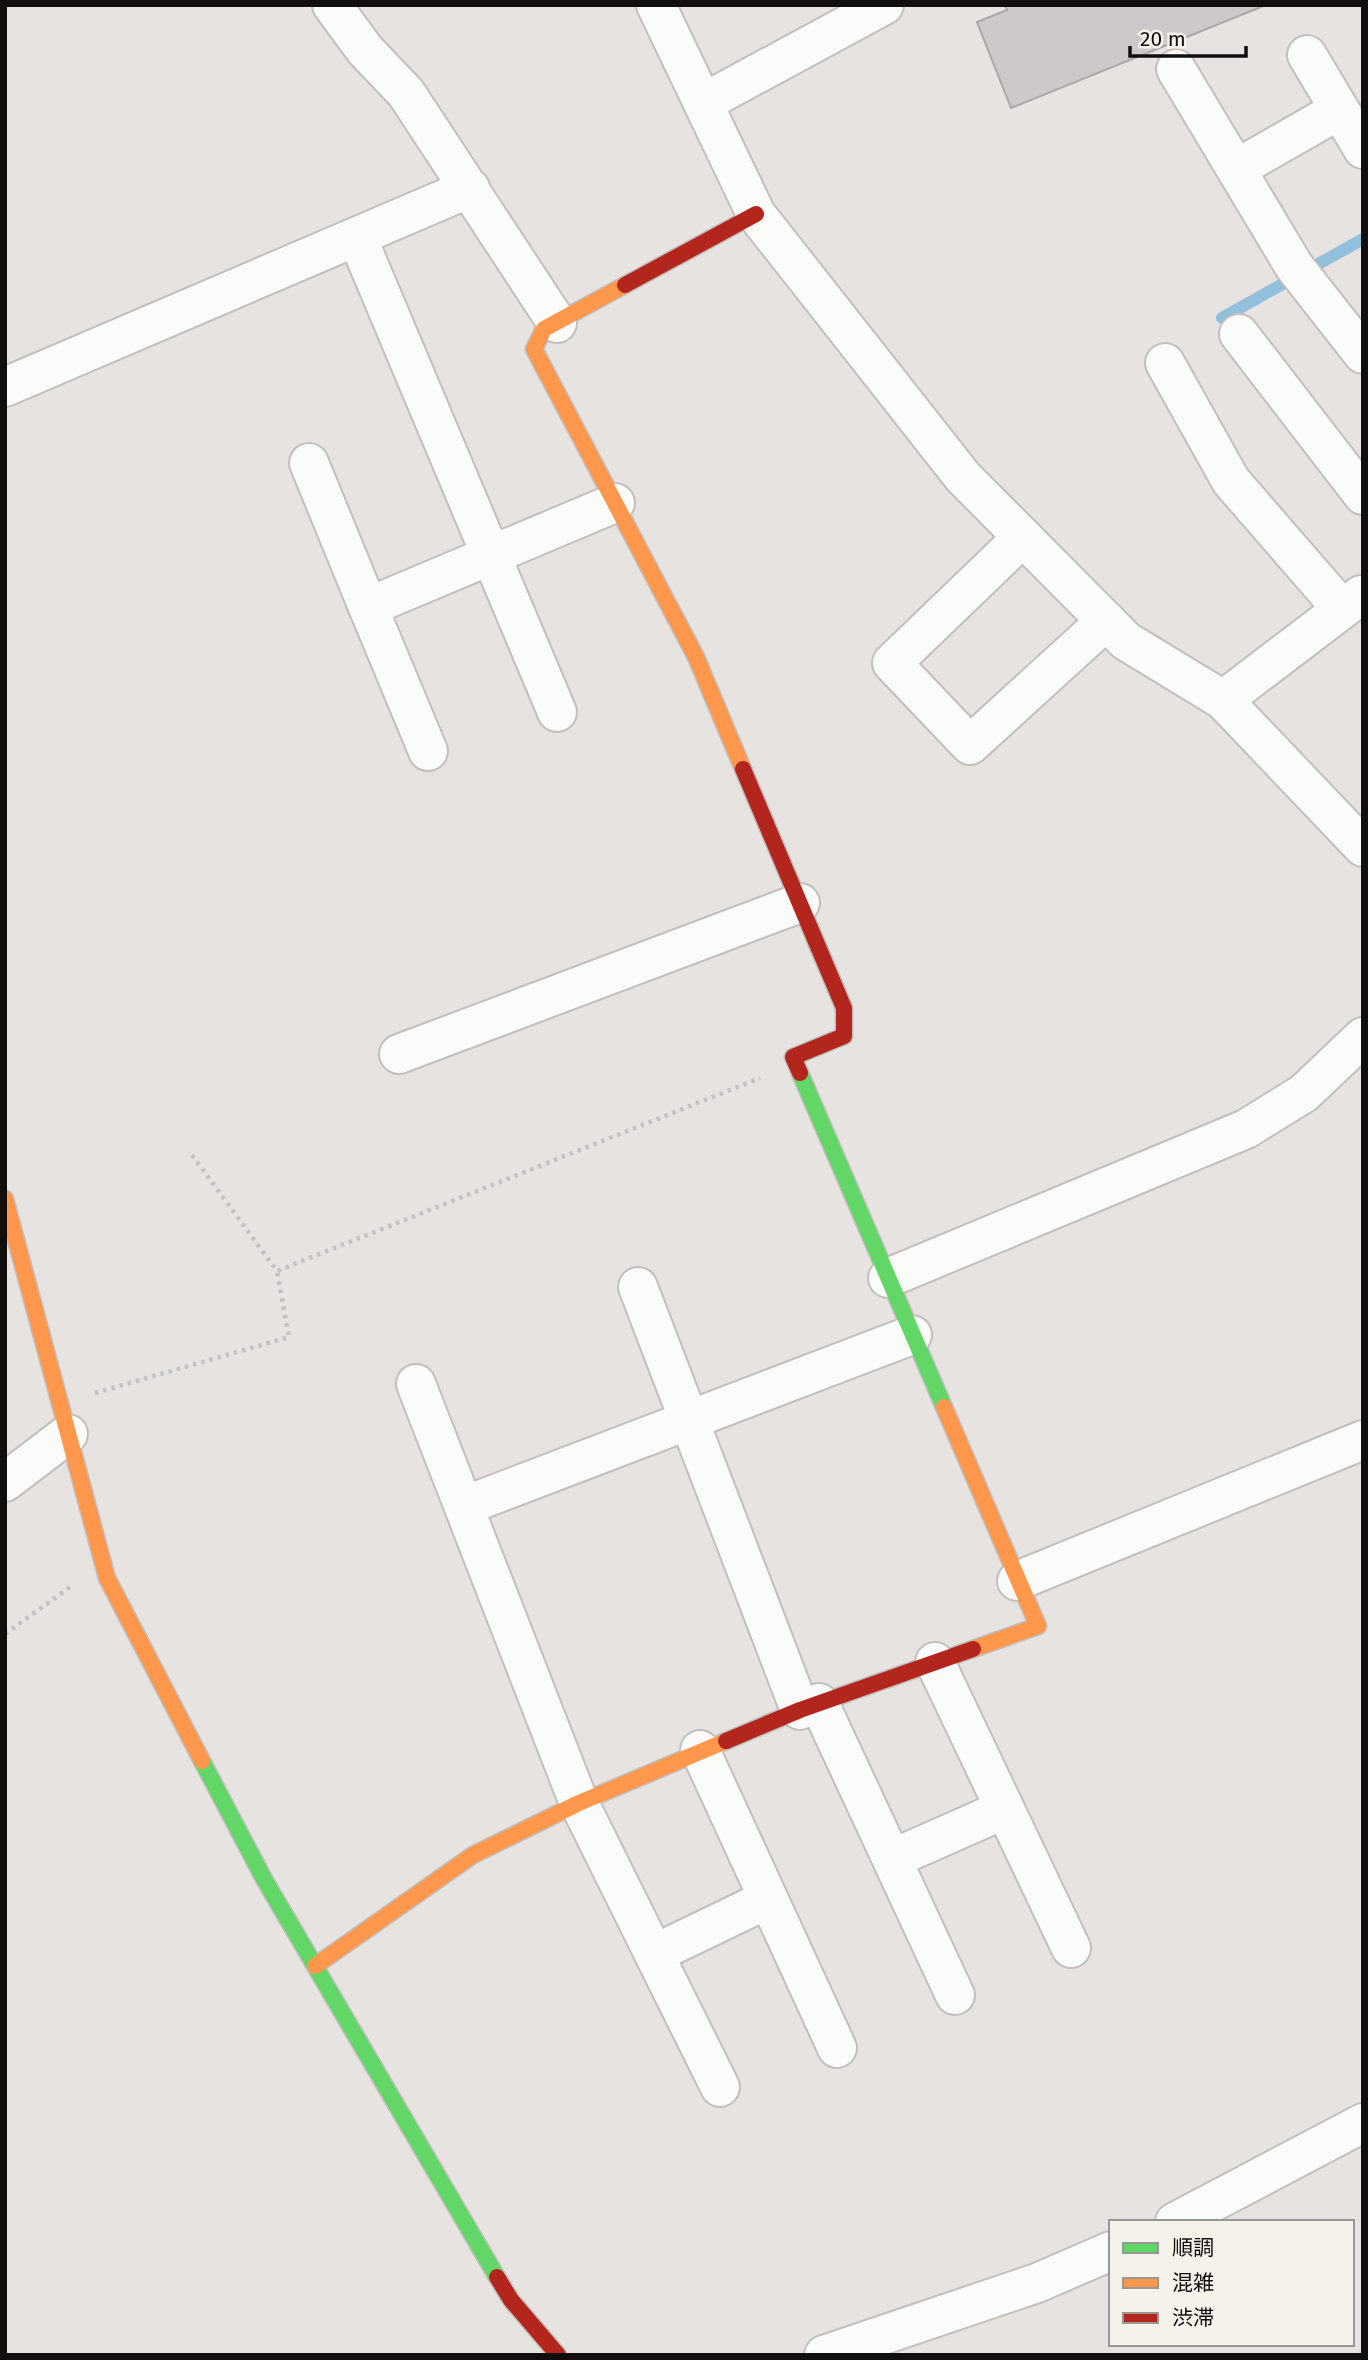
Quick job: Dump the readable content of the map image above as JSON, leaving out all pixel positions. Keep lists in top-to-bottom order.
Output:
{
  "legend": ["順調", "混雑", "渋滞"],
  "scale_bar": "20 m"
}
